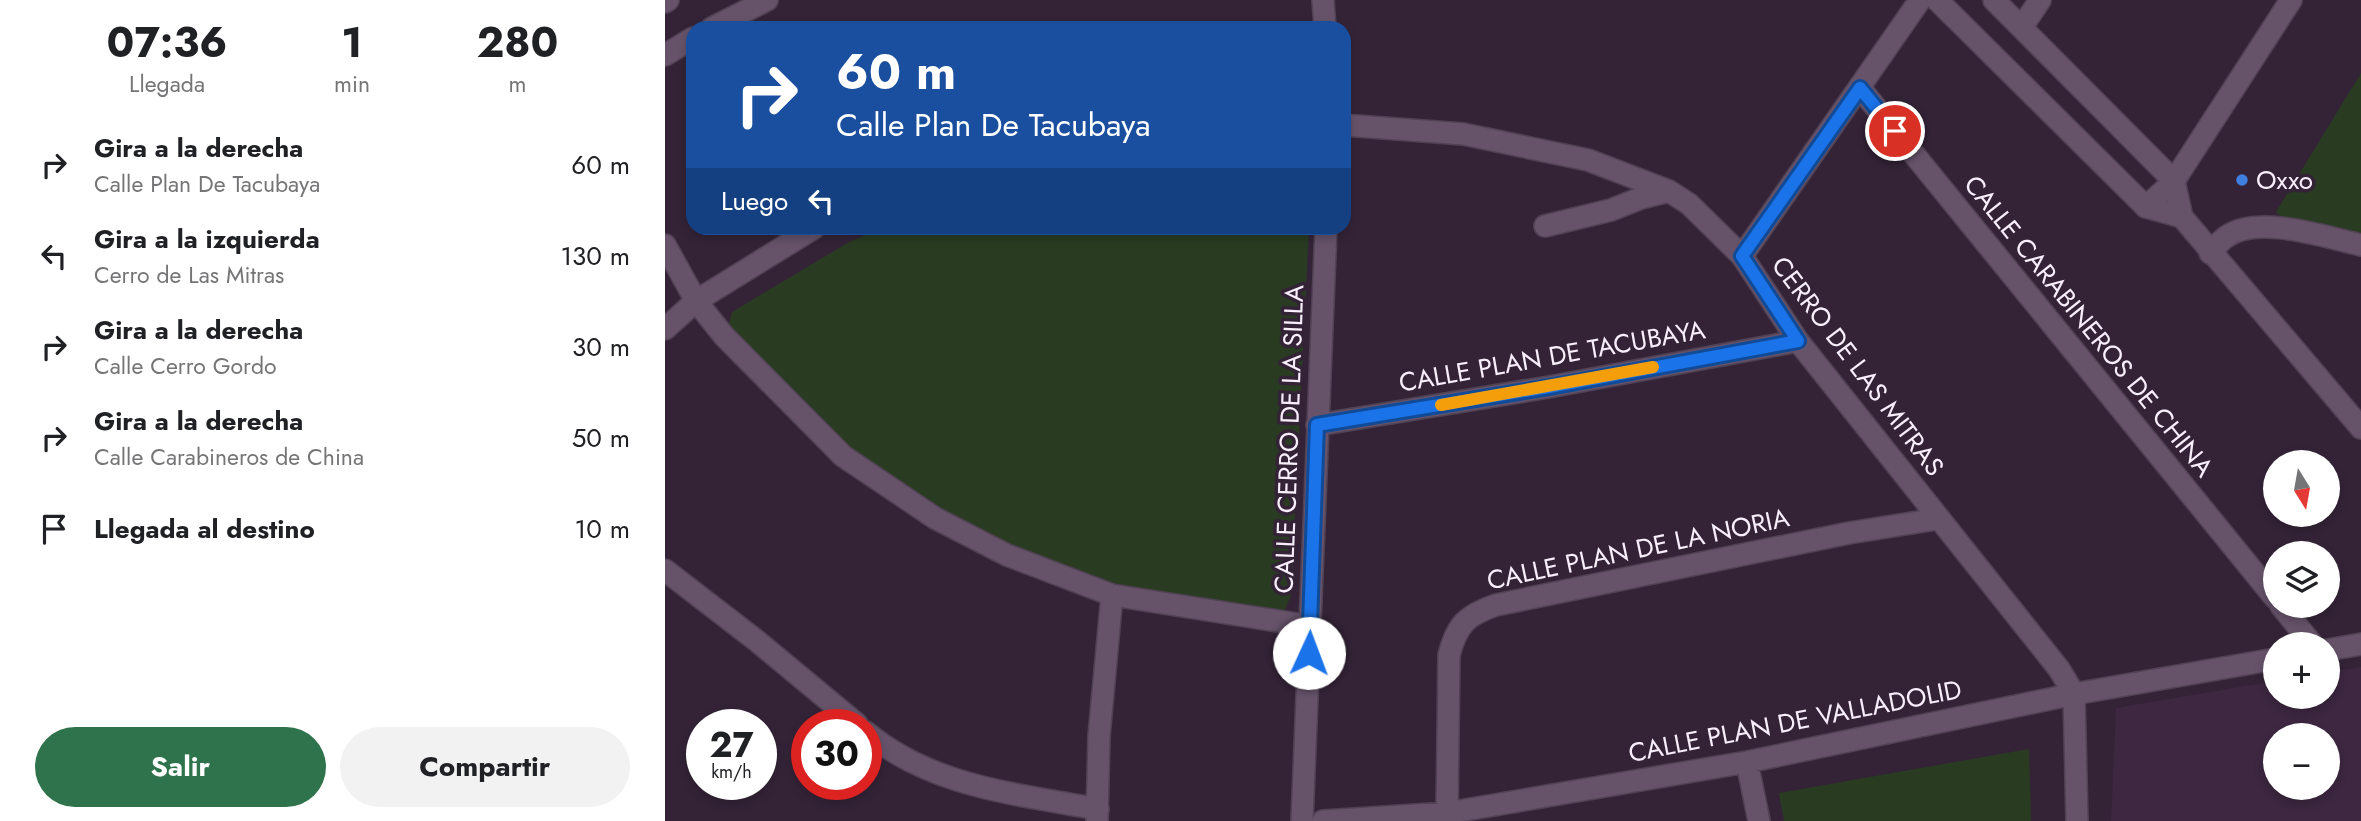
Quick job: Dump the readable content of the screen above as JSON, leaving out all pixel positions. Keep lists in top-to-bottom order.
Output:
{
  "streets": {
    "street": [
      "CALLE CARABINEROS DE CHINA",
      "CALLE PLAN DE TACUBAYA",
      "CERRO DE LAS MITRAS",
      "CALLE CERRO DE LA SILLA",
      "CALLE PLAN DE LA NORIA",
      "CALLE PLAN DE VALLADOLID"
    ]
  },
  "crossings": [
    ["CALLE PLAN DE TACUBAYA", "CERRO DE LAS MITRAS"],
    ["CALLE PLAN DE TACUBAYA", "CALLE CERRO DE LA SILLA"],
    ["CERRO DE LAS MITRAS", "CALLE PLAN DE LA NORIA"],
    ["CERRO DE LAS MITRAS", "CALLE PLAN DE VALLADOLID"],
    ["CALLE PLAN DE LA NORIA", "CALLE PLAN DE VALLADOLID"]
  ],
  "places": ["Oxxo"],
  "north": "bottom",
  "page": {
    "eta": [
      "07:36",
      "Llegada",
      "1",
      "min",
      "280",
      "m"
    ],
    "turn": ["60 m", "Calle Plan De Tacubaya"],
    "list": [
      {
        "name": "Gira a la derecha",
        "note": "Calle Plan De Tacubaya",
        "value": "60 m"
      },
      {
        "name": "Gira a la izquierda",
        "note": "Cerro de Las Mitras",
        "value": "130 m"
      },
      {
        "name": "Gira a la derecha",
        "note": "Calle Cerro Gordo",
        "value": "30 m"
      },
      {
        "name": "Gira a la derecha",
        "note": "Calle Carabineros de China",
        "value": "50 m"
      },
      {
        "name": "Llegada al destino",
        "value": "10 m"
      }
    ],
    "then": "Luego",
    "map_buttons": ["+", "−"],
    "speed": "27 km/h",
    "limit": "30",
    "buttons": ["Salir", "Compartir"]
  }
}
